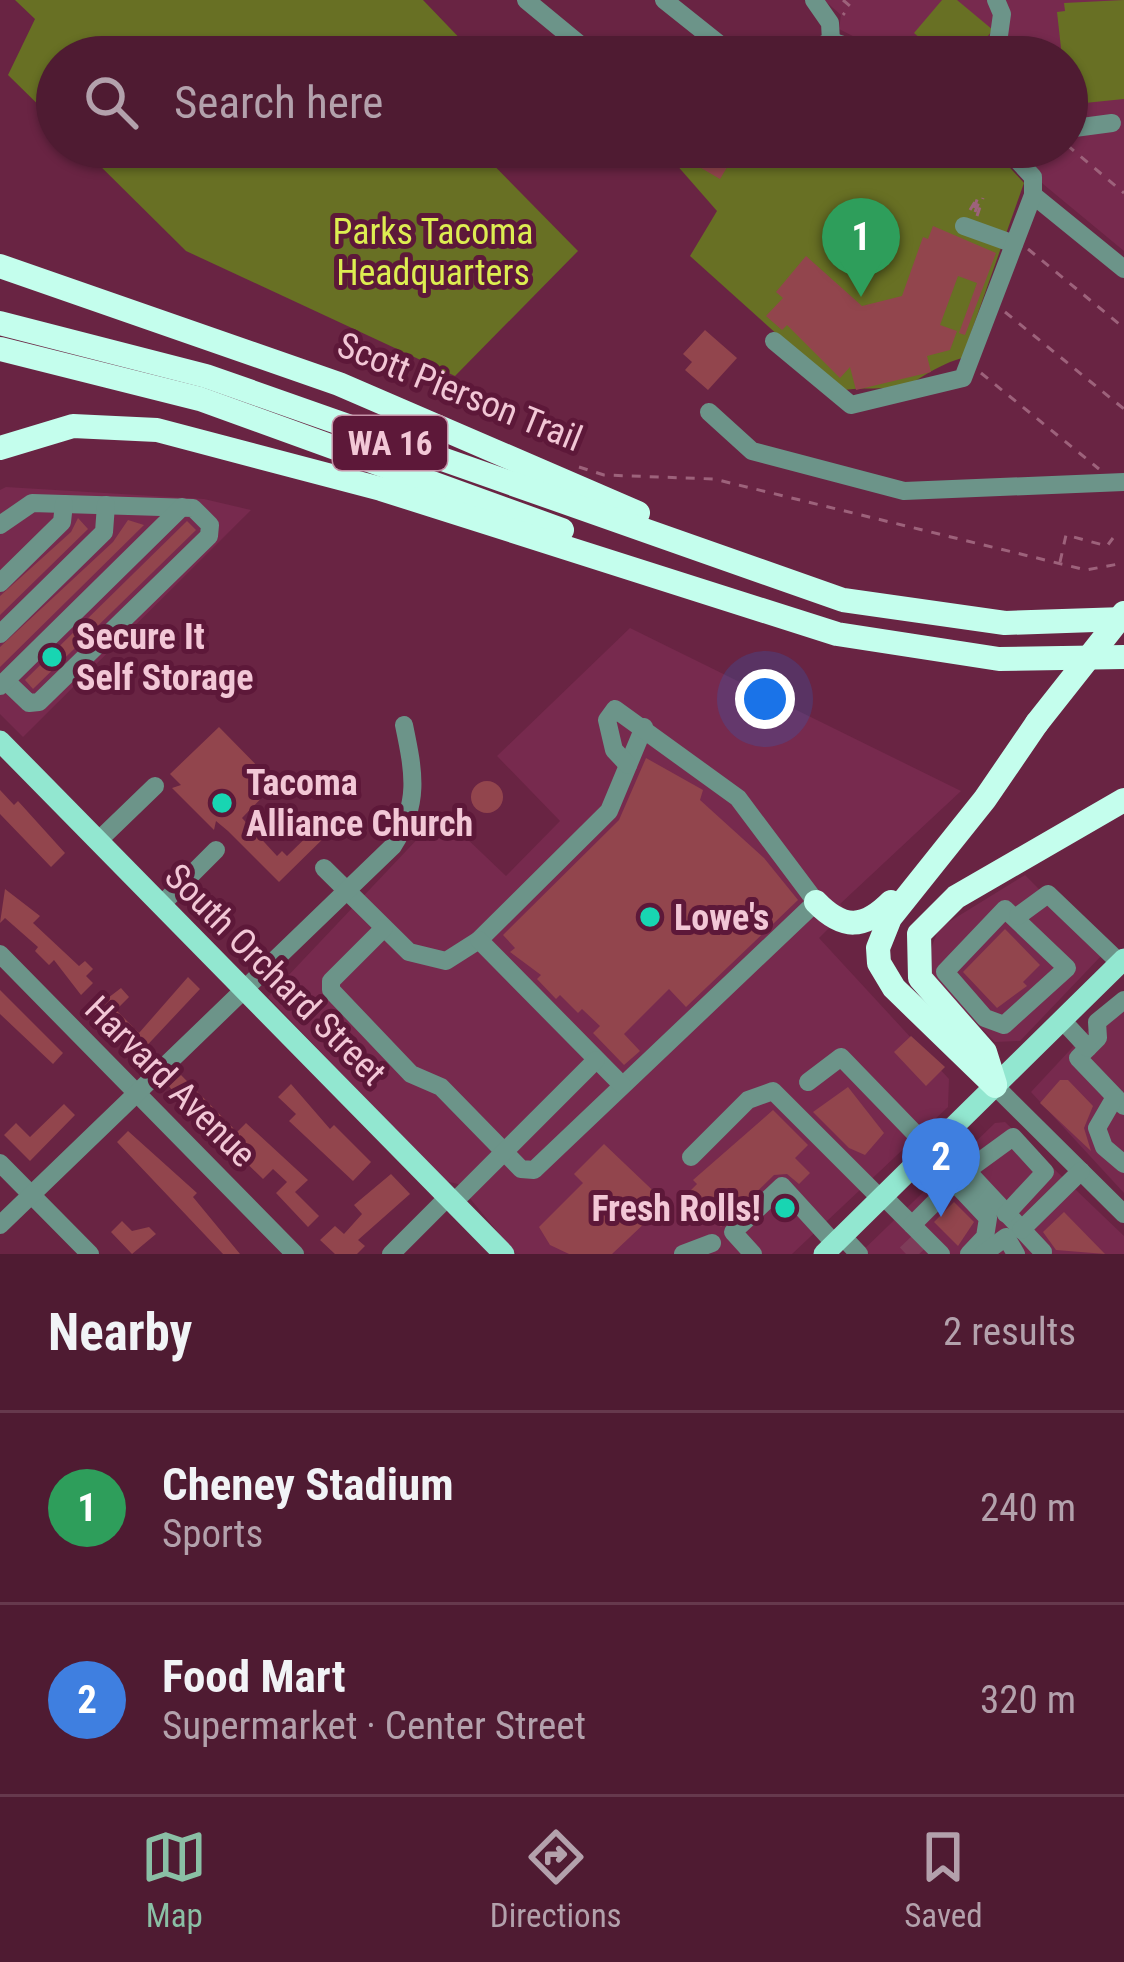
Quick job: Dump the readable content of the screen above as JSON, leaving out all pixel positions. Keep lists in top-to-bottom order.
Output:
{
  "streets": {
    "highway": ["WA 16"],
    "main road": ["South Orchard Street"],
    "street": ["Harvard Avenue"],
    "path": ["Scott Pierson Trail"]
  },
  "parks": ["Parks Tacoma Headquarters"],
  "places": [
    "Secure It Self Storage",
    "Tacoma Alliance Church",
    "Lowe's",
    "Fresh Rolls!"
  ],
  "page": {
    "search": "Search here",
    "pins": ["1", "2"],
    "heading": ["Nearby", "2 results"],
    "list": [
      {
        "mark": "1",
        "name": "Cheney Stadium",
        "note": "Sports",
        "value": "240 m"
      },
      {
        "mark": "2",
        "name": "Food Mart",
        "note": "Supermarket · Center Street",
        "value": "320 m"
      }
    ],
    "nav": ["Map", "Directions", "Saved"]
  }
}
